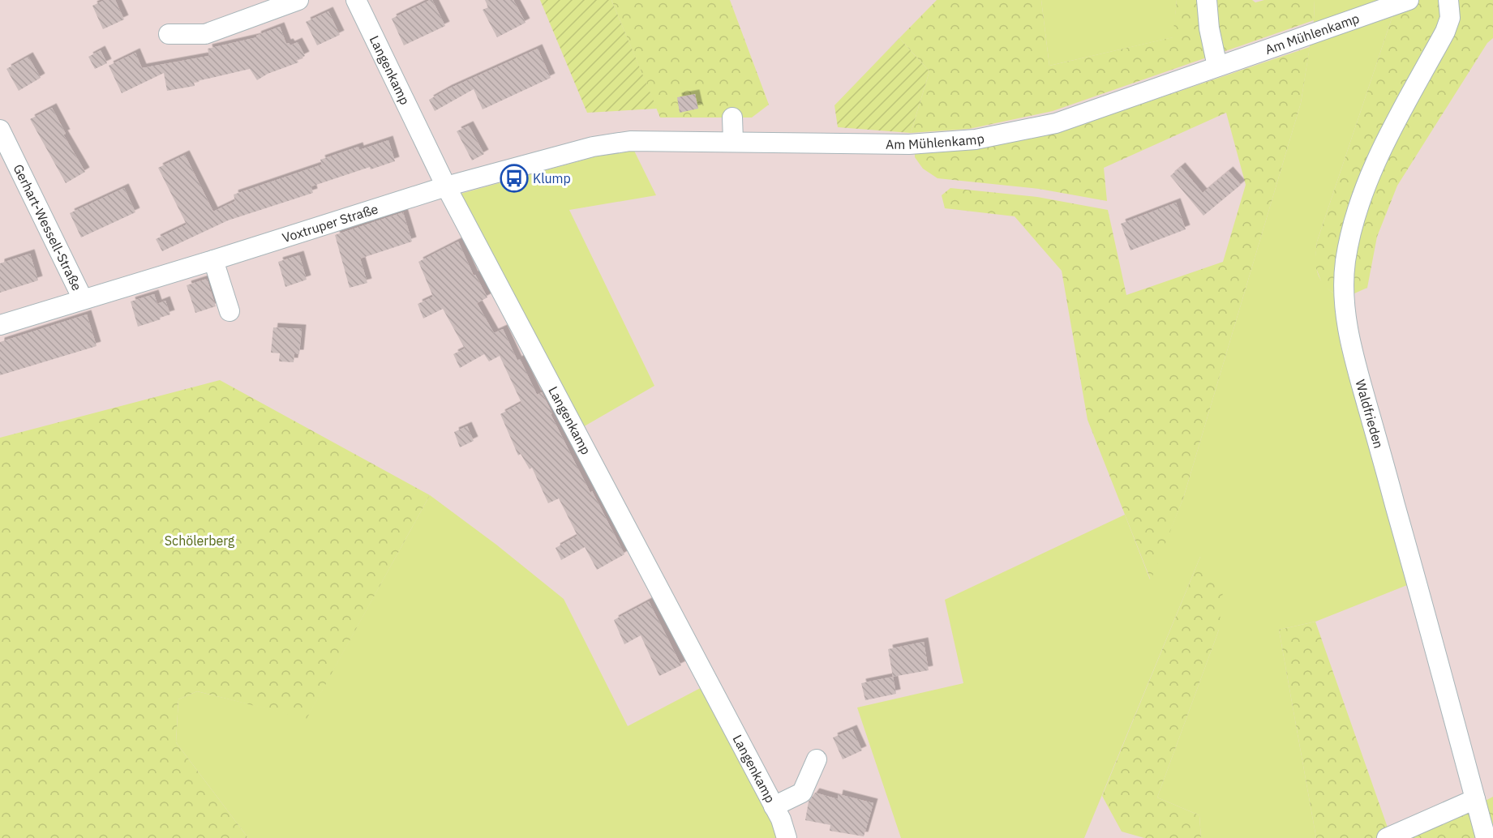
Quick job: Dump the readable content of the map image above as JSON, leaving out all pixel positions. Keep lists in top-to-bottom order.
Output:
{
  "streets": {
    "street": [
      "Am Mühlenkamp",
      "Langenkamp",
      "Voxtruper Straße",
      "Gerhart-Wessell-Straße",
      "Waldfrieden"
    ]
  },
  "crossings": [
    ["Am Mühlenkamp", "Langenkamp"],
    ["Am Mühlenkamp", "Voxtruper Straße"],
    ["Langenkamp", "Voxtruper Straße"],
    ["Voxtruper Straße", "Gerhart-Wessell-Straße"]
  ],
  "parks": ["Schölerberg"],
  "places": {
    "bus stop": ["Klump"]
  }
}
